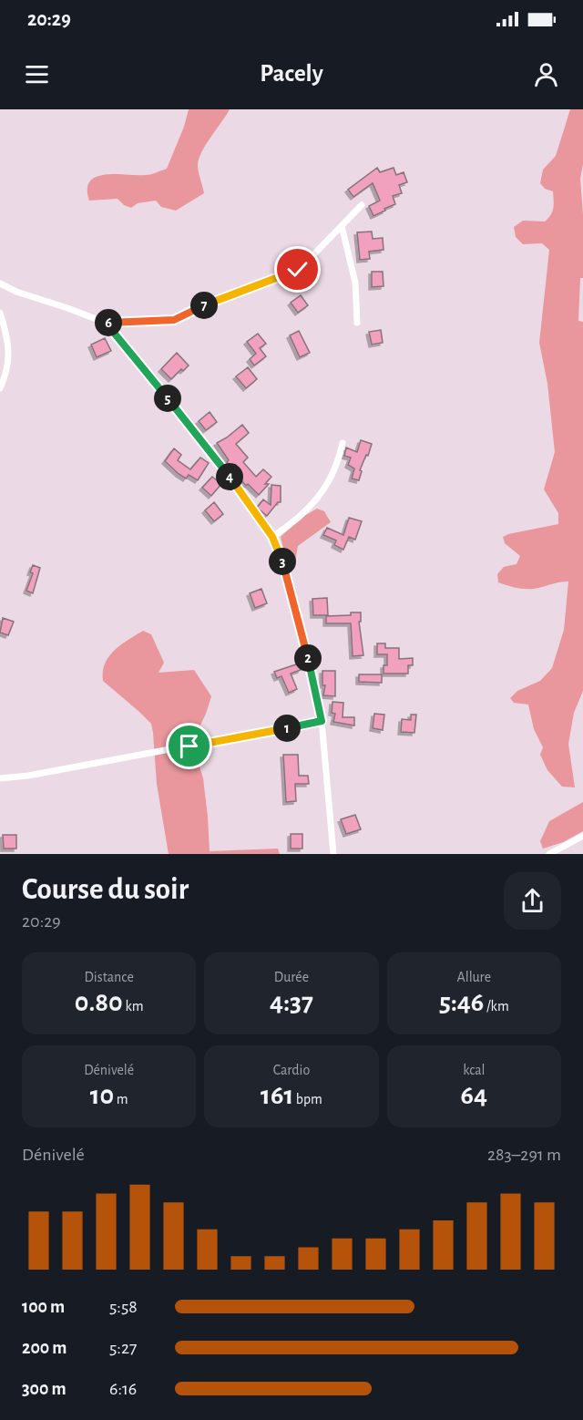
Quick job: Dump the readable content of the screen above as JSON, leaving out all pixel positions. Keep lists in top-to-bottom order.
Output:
{
  "page": {
    "status": "20:29",
    "header": "Pacely",
    "pins": [
      "7",
      "6",
      "5",
      "4",
      "3",
      "2",
      "1"
    ],
    "heading": ["Course du soir", "20:29"],
    "stats": [
      ["Distance", "0.80 km"],
      ["Durée", "4:37"],
      ["Allure", "5:46 /km"],
      ["Dénivelé", "10 m"],
      ["Cardio", "161 bpm"],
      ["kcal", "64"]
    ],
    "chart": ["Dénivelé", "283–291 m"],
    "list": [
      {
        "name": "100 m",
        "note": "5:58"
      },
      {
        "name": "200 m",
        "note": "5:27"
      },
      {
        "name": "300 m",
        "note": "6:16"
      }
    ]
  }
}
